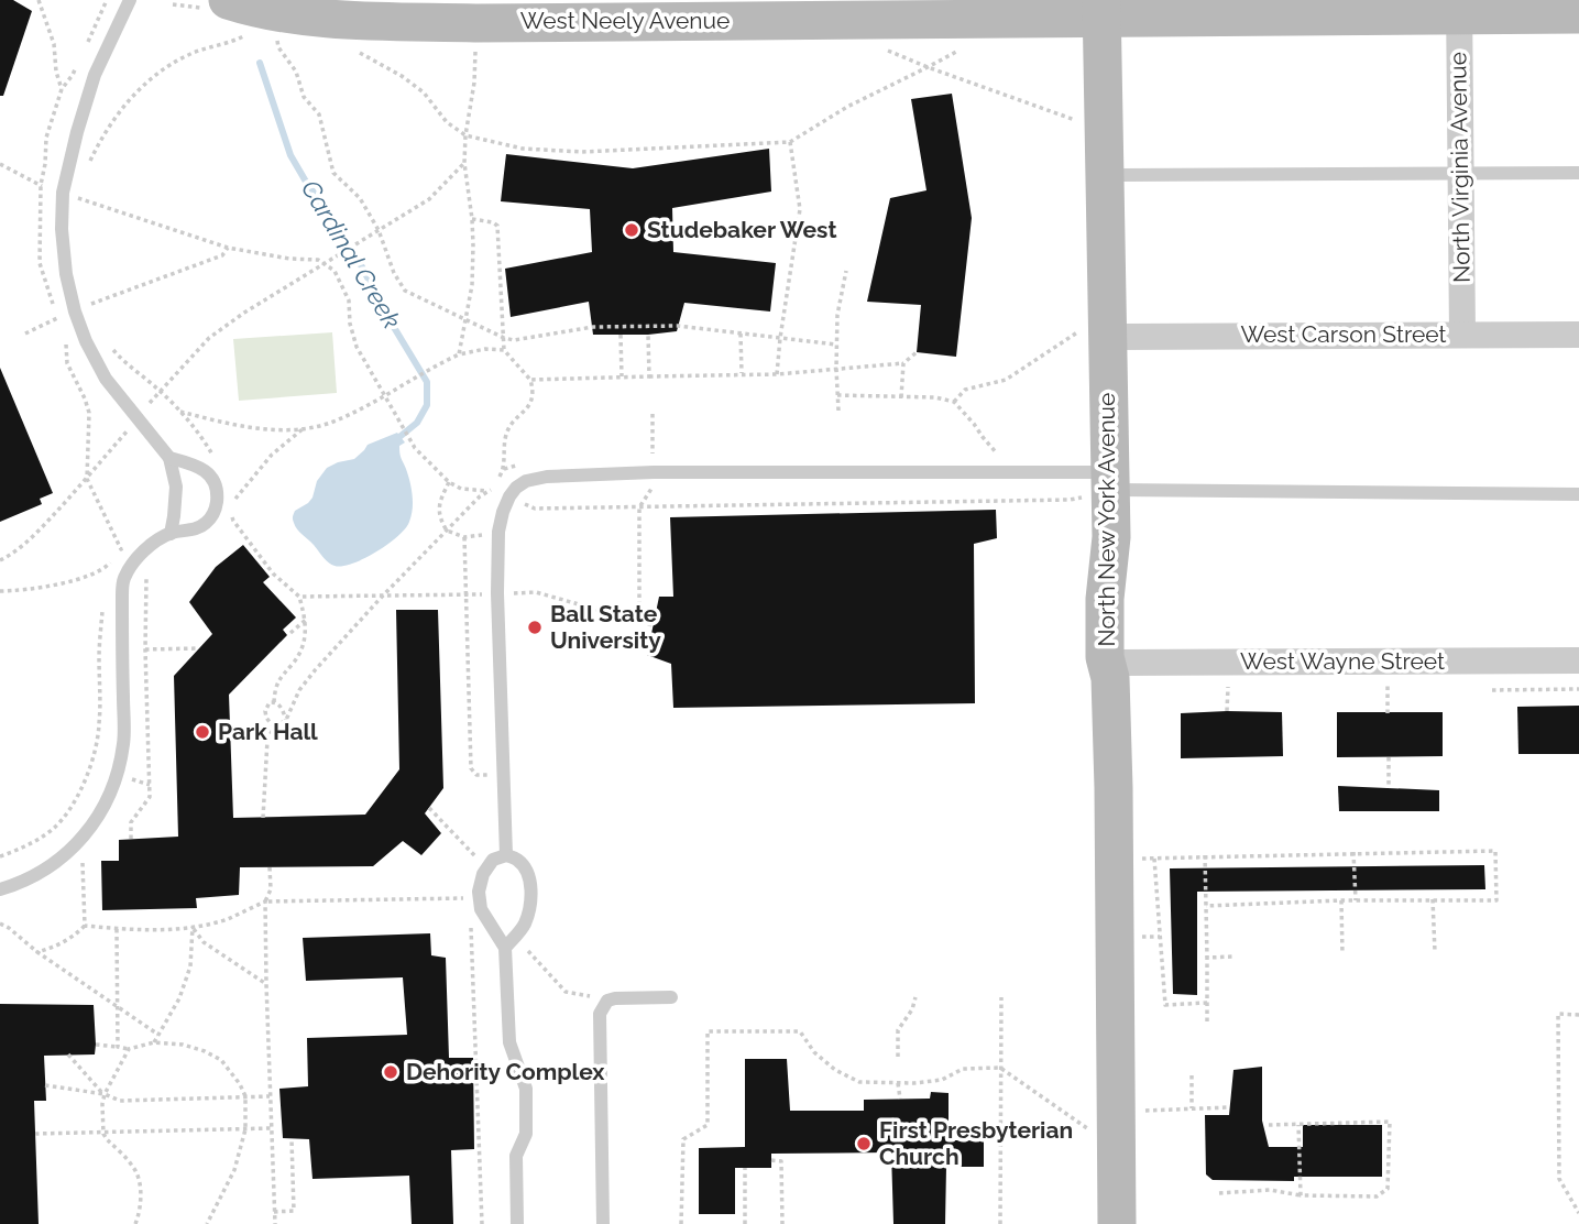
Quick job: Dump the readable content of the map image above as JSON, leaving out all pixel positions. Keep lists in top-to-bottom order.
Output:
{
  "streets": {
    "street": [
      "West Neely Avenue",
      "North Virginia Avenue",
      "West Carson Street",
      "North New York Avenue",
      "West Wayne Street"
    ]
  },
  "crossings": [
    ["West Neely Avenue", "North Virginia Avenue"],
    ["West Neely Avenue", "North New York Avenue"],
    ["North Virginia Avenue", "West Carson Street"],
    ["West Carson Street", "North New York Avenue"],
    ["North New York Avenue", "West Wayne Street"]
  ],
  "water": ["Cardinal Creek"],
  "places": [
    "Studebaker West",
    "Ball State University",
    "Park Hall",
    "Dehority Complex",
    "First Presbyterian Church"
  ]
}
